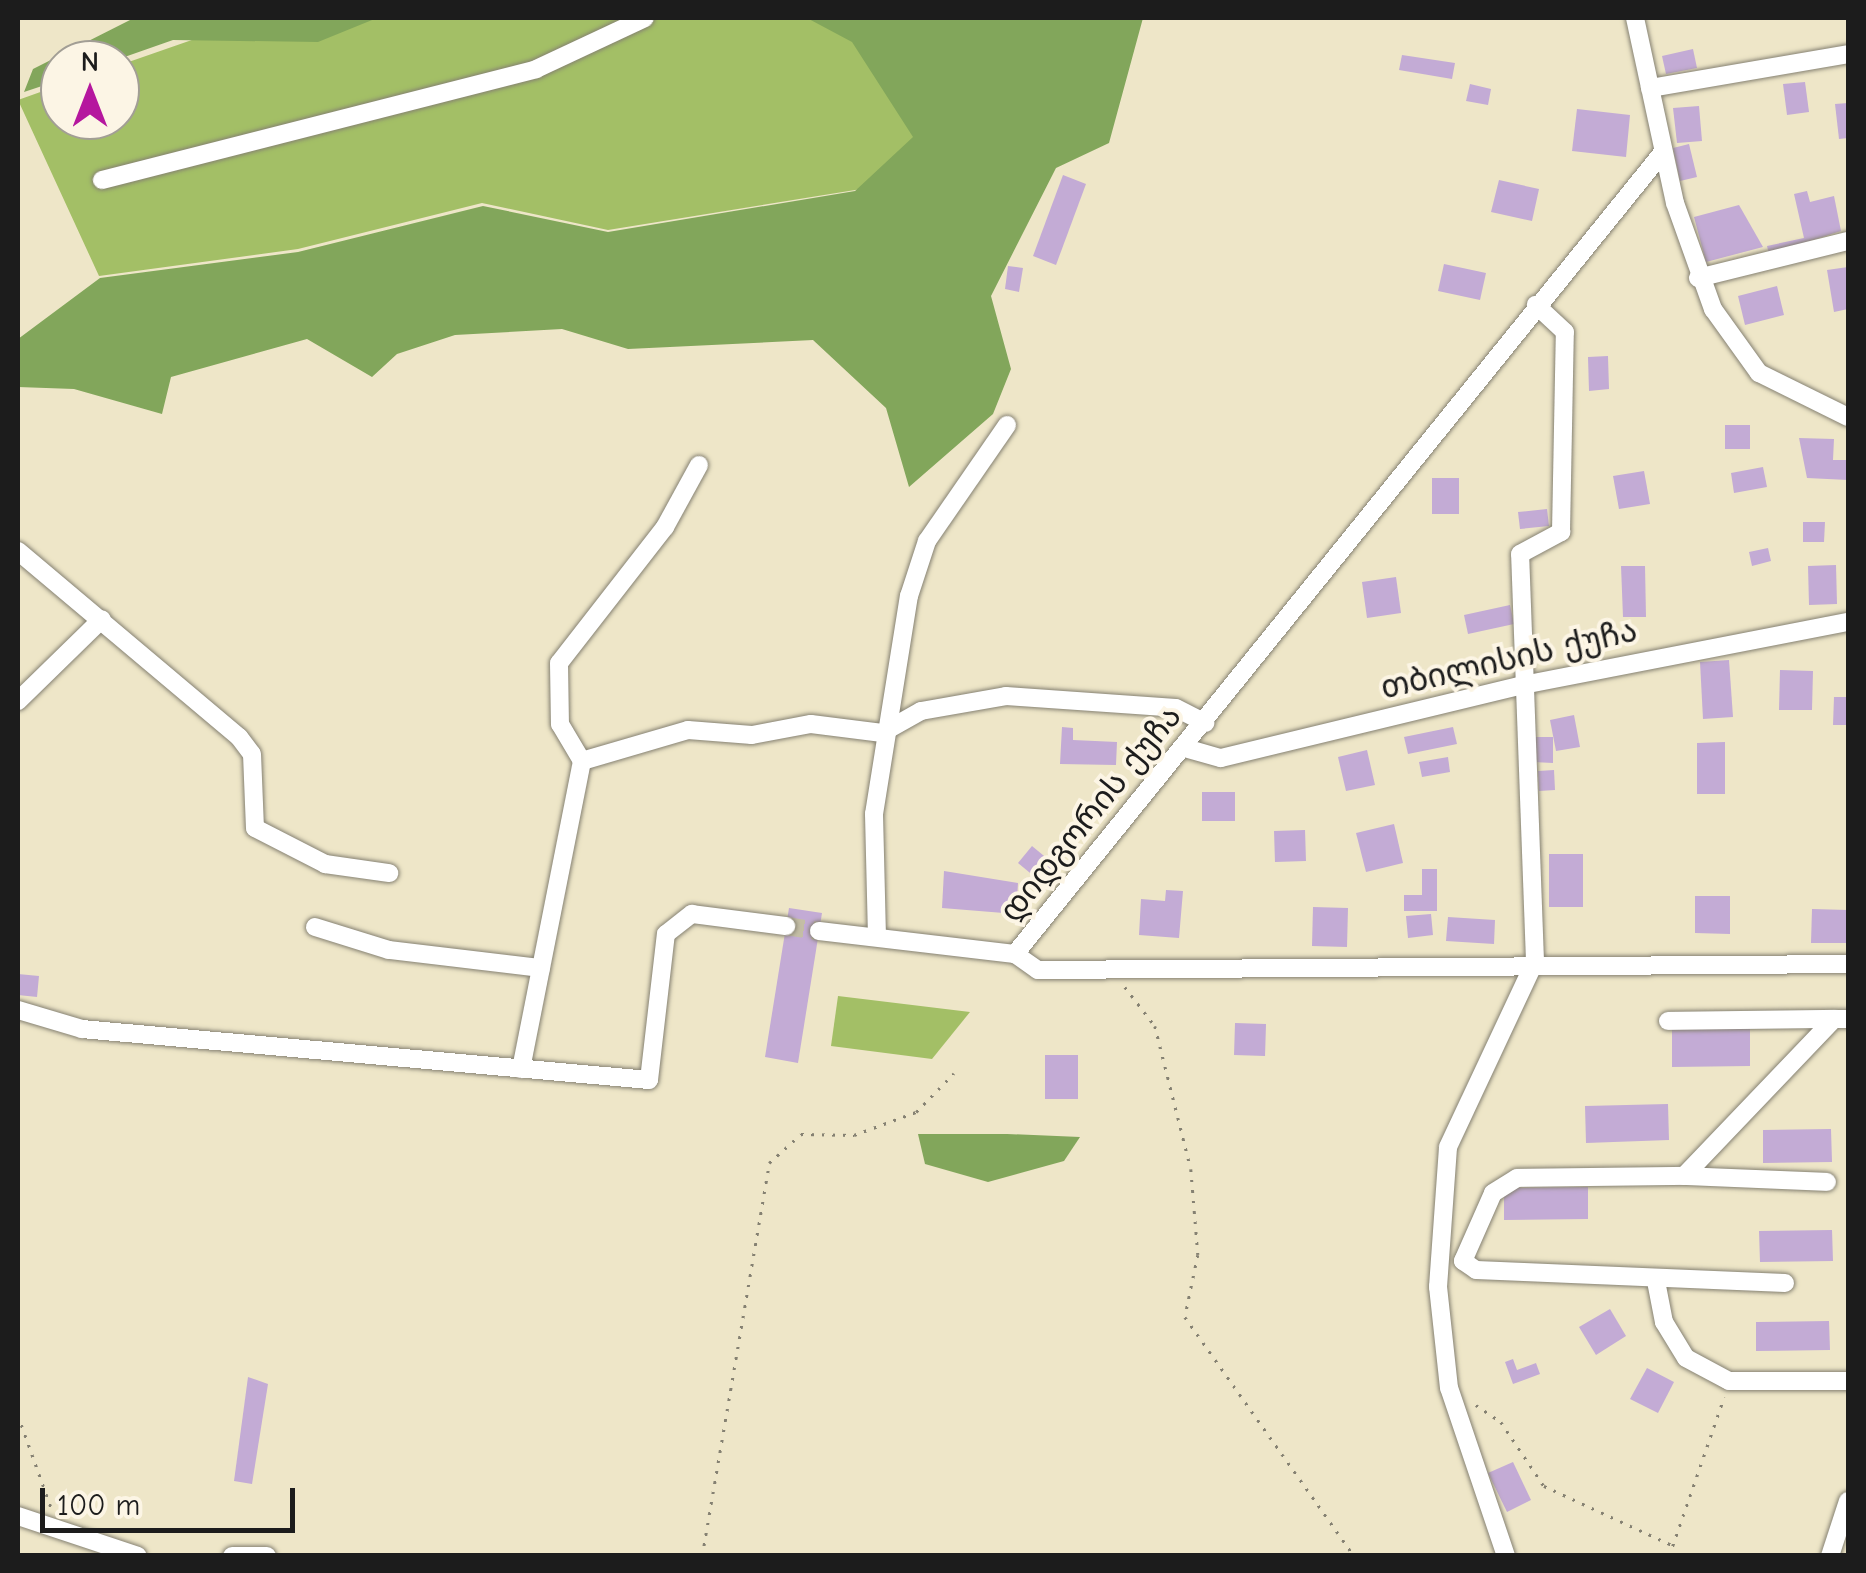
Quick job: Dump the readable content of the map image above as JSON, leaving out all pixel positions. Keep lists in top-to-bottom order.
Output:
{
  "streets": {
    "street": ["თბილისის ქუჩა", "დიდგორის ქუჩა"]
  },
  "crossings": [
    ["თბილისის ქუჩა", "დიდგორის ქუჩა"]
  ],
  "scale_bar": "100 m",
  "north": "top"
}
